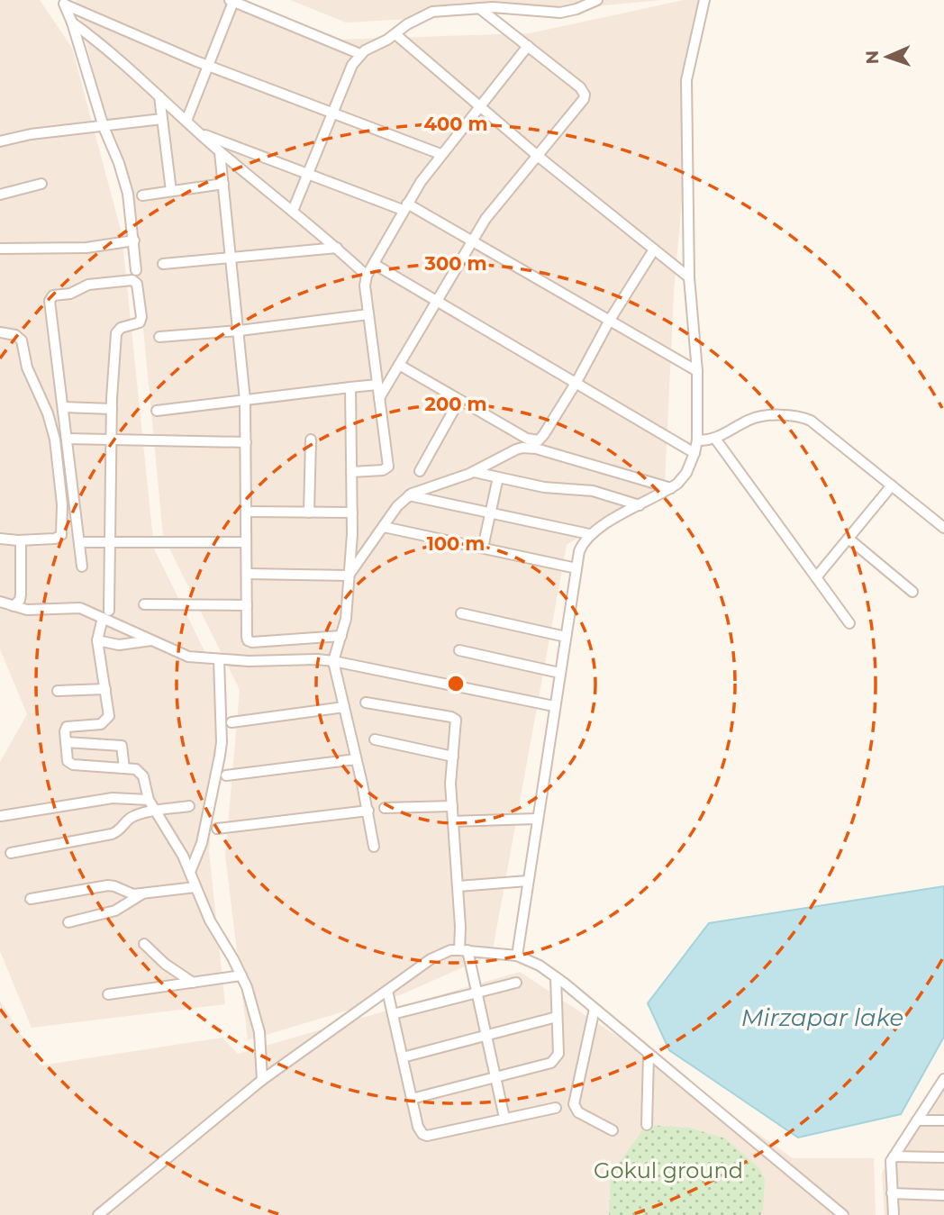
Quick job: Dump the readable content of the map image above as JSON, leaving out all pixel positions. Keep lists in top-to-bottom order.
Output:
{
  "water": ["Mirzapar lake"],
  "parks": ["Gokul ground"],
  "north": "left",
  "rings": [
    "400 m",
    "300 m",
    "200 m",
    "100 m"
  ]
}
